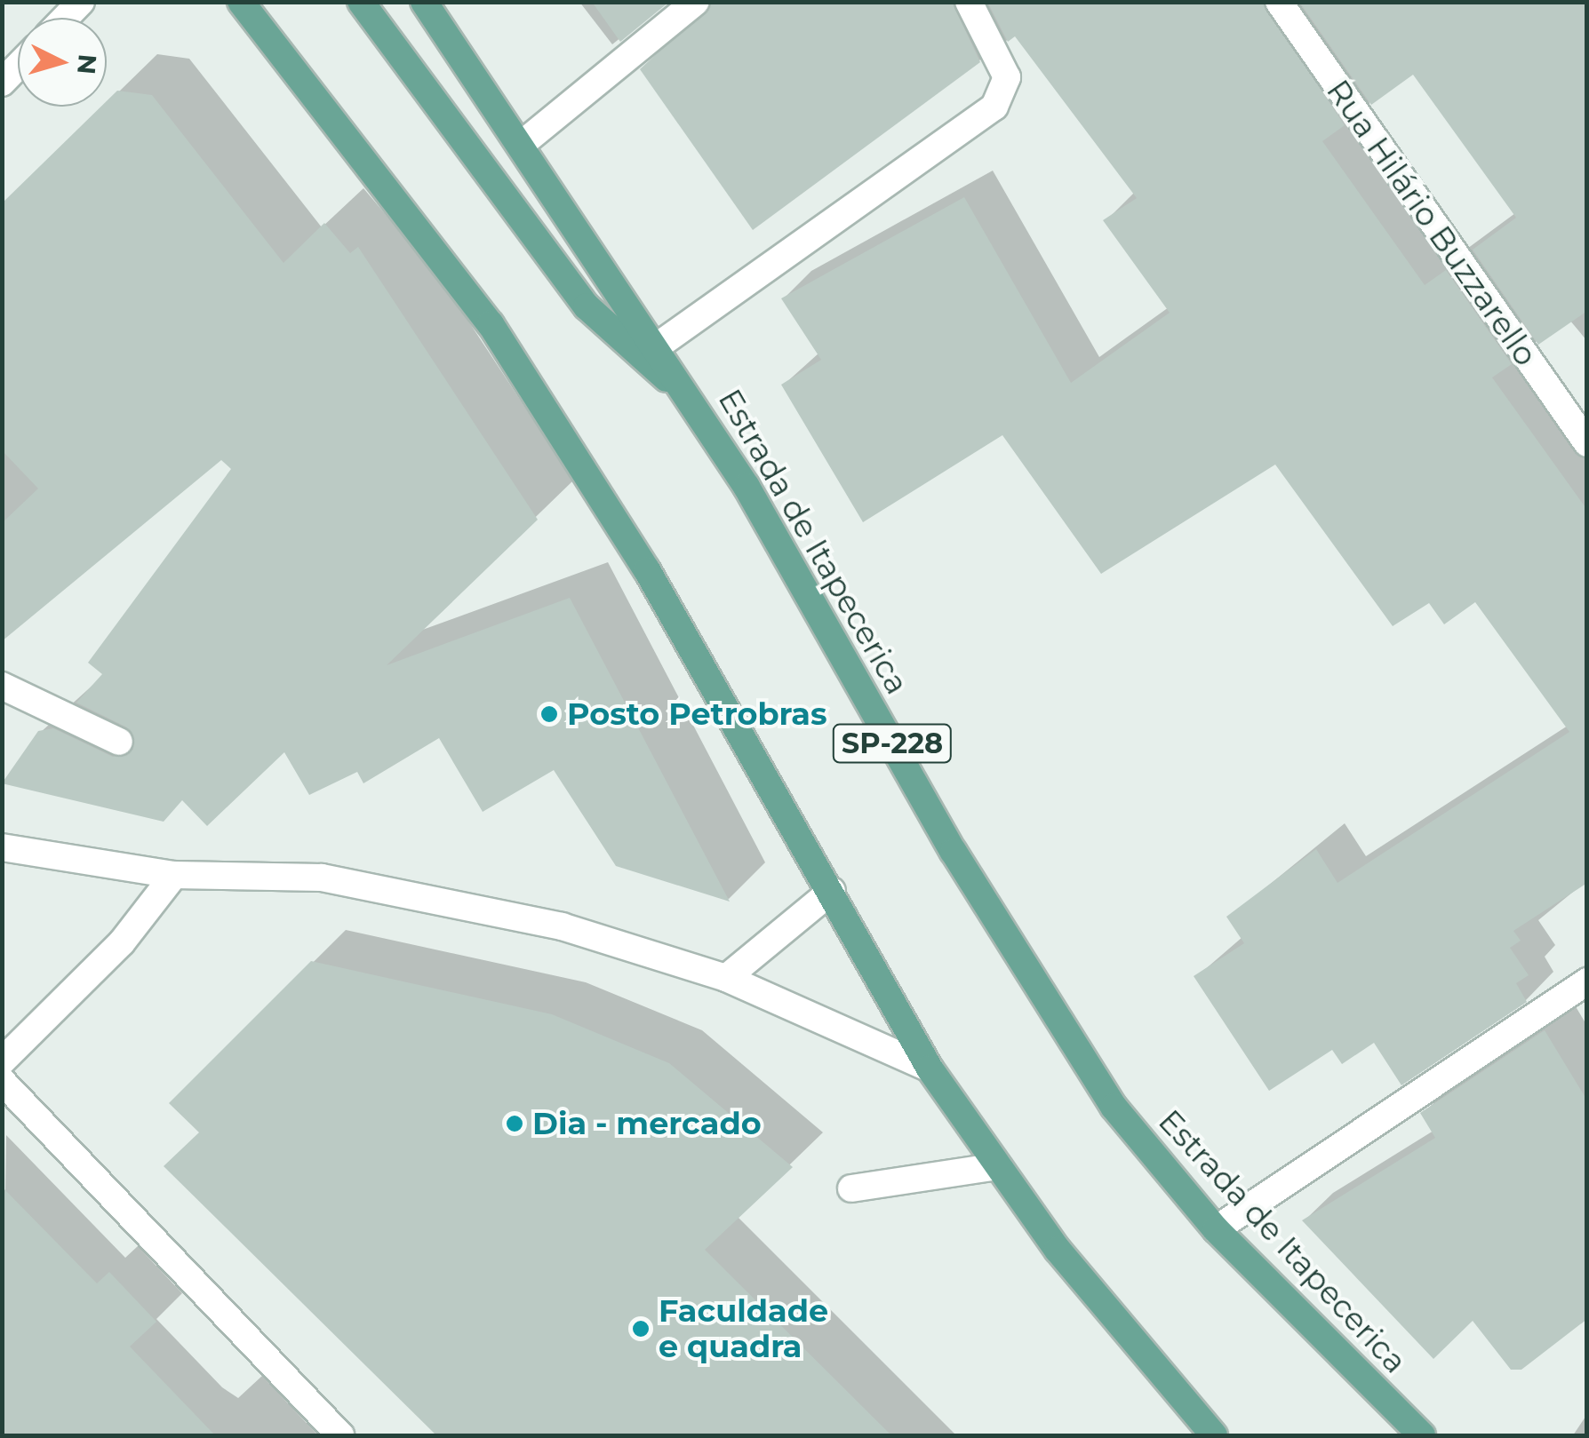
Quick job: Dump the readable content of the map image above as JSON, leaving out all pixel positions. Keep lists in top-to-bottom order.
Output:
{
  "streets": {
    "main road": ["Estrada de Itapecerica", "SP-228"],
    "street": ["Rua Hilário Buzzarello"]
  },
  "places": ["Posto Petrobras", "Dia - mercado", "Faculdade e quadra"],
  "north": "right"
}
